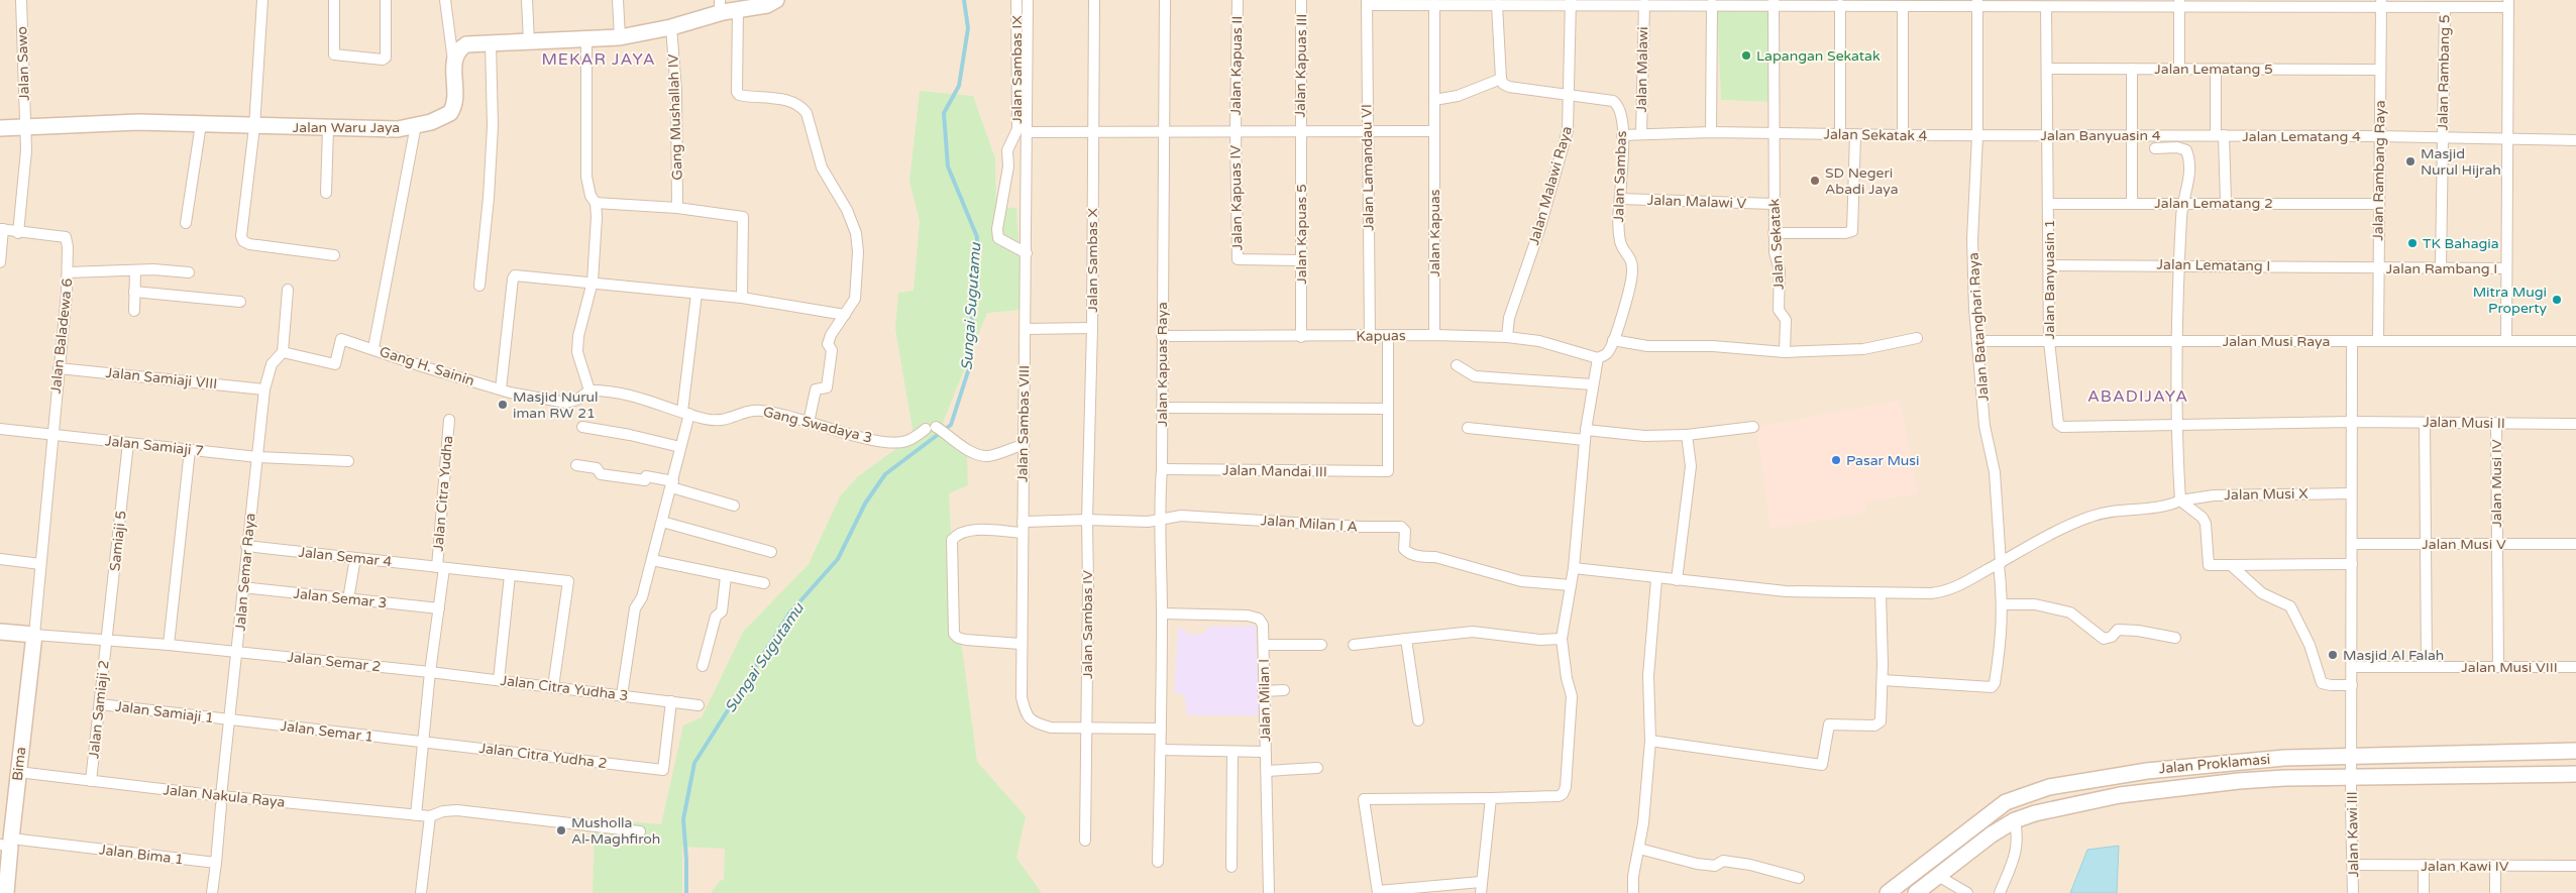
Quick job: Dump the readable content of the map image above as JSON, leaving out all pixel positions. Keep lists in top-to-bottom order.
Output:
{
  "streets": {
    "street": [
      "Jalan Sawo",
      "Jalan Kapuas II",
      "Jalan Kapuas III",
      "Jalan Lematang 5",
      "Jalan Sambas IX",
      "Jalan Malawi",
      "Jalan Rambang 5",
      "Gang Mushallah IV",
      "Jalan Waru Jaya",
      "Jalan Sekatak 4",
      "Jalan Banyuasin 4",
      "Jalan Lematang 4",
      "Jalan Lamandau VI",
      "Jalan Rambang Raya",
      "Jalan Sambas",
      "Jalan Malawi Raya",
      "Jalan Kapuas IV",
      "Jalan Malawi V",
      "Jalan Lematang 2",
      "Jalan Kapuas",
      "Jalan Kapuas 5",
      "Jalan Sekatak",
      "Jalan Sambas X",
      "Jalan Lematang I",
      "Jalan Rambang I",
      "Jalan Banyuasin 1",
      "Jalan Batanghari Raya",
      "Jalan Baladewa 6",
      "Kapuas",
      "Jalan Musi Raya",
      "Jalan Kapuas Raya",
      "Gang H. Sainin",
      "Jalan Samiaji VIII",
      "Jalan Musi II",
      "Jalan Sambas VIII",
      "Gang Swadaya 3",
      "Jalan Samiaji 7",
      "Jalan Mandai III",
      "Jalan Musi IV",
      "Jalan Citra Yudha",
      "Jalan Musi X",
      "Jalan Milan I A",
      "Samiaji 5",
      "Jalan Musi V",
      "Jalan Semar 4",
      "Jalan Semar Raya",
      "Jalan Semar 3",
      "Jalan Sambas IV",
      "Jalan Semar 2",
      "Jalan Musi VIII",
      "Jalan Citra Yudha 3",
      "Jalan Milan I",
      "Jalan Samiaji 2",
      "Jalan Samiaji 1",
      "Jalan Semar 1",
      "Jalan Citra Yudha 2",
      "Bima",
      "Jalan Proklamasi",
      "Jalan Nakula Raya",
      "Jalan Kawi III",
      "Jalan Bima 1",
      "Jalan Kawi IV"
    ]
  },
  "crossings": [
    ["Jalan Sawo", "Jalan Waru Jaya"],
    ["Jalan Sawo", "Jalan Baladewa 6"],
    ["Jalan Kapuas II", "Jalan Kapuas IV"],
    ["Jalan Kapuas III", "Jalan Kapuas 5"],
    ["Jalan Lematang 5", "Jalan Rambang Raya"],
    ["Jalan Lematang 5", "Jalan Banyuasin 1"],
    ["Jalan Sambas IX", "Jalan Sambas VIII"],
    ["Jalan Rambang 5", "Jalan Lematang 4"],
    ["Jalan Rambang 5", "Jalan Rambang I"],
    ["Jalan Sekatak 4", "Jalan Banyuasin 4"],
    ["Jalan Sekatak 4", "Jalan Sekatak"],
    ["Jalan Sekatak 4", "Jalan Batanghari Raya"],
    ["Jalan Banyuasin 4", "Jalan Lematang 4"],
    ["Jalan Banyuasin 4", "Jalan Banyuasin 1"],
    ["Jalan Banyuasin 4", "Jalan Batanghari Raya"],
    ["Jalan Lematang 4", "Jalan Rambang Raya"],
    ["Jalan Lamandau VI", "Kapuas"],
    ["Jalan Rambang Raya", "Jalan Lematang 2"],
    ["Jalan Rambang Raya", "Jalan Lematang I"],
    ["Jalan Rambang Raya", "Jalan Rambang I"],
    ["Jalan Rambang Raya", "Jalan Musi Raya"],
    ["Jalan Sambas", "Jalan Malawi Raya"],
    ["Jalan Sambas", "Jalan Malawi V"],
    ["Jalan Sambas", "Kapuas"],
    ["Jalan Malawi Raya", "Kapuas"],
    ["Jalan Kapuas IV", "Jalan Kapuas 5"],
    ["Jalan Malawi V", "Jalan Sekatak"],
    ["Jalan Lematang 2", "Jalan Banyuasin 1"],
    ["Jalan Kapuas", "Kapuas"],
    ["Jalan Kapuas 5", "Kapuas"],
    ["Jalan Sambas X", "Jalan Sambas IV"],
    ["Jalan Lematang I", "Jalan Rambang I"],
    ["Jalan Lematang I", "Jalan Banyuasin 1"],
    ["Jalan Banyuasin 1", "Jalan Musi Raya"],
    ["Jalan Banyuasin 1", "Jalan Musi II"],
    ["Jalan Batanghari Raya", "Jalan Musi Raya"],
    ["Jalan Batanghari Raya", "Jalan Musi X"],
    ["Jalan Baladewa 6", "Jalan Samiaji VIII"],
    ["Jalan Baladewa 6", "Jalan Samiaji 7"],
    ["Jalan Baladewa 6", "Jalan Semar 2"],
    ["Jalan Baladewa 6", "Bima"],
    ["Kapuas", "Jalan Kapuas Raya"],
    ["Jalan Musi Raya", "Jalan Kawi III"],
    ["Jalan Kapuas Raya", "Jalan Mandai III"],
    ["Jalan Kapuas Raya", "Jalan Milan I A"],
    ["Jalan Kapuas Raya", "Jalan Milan I"],
    ["Gang H. Sainin", "Gang Swadaya 3"],
    ["Gang H. Sainin", "Jalan Semar Raya"],
    ["Jalan Samiaji VIII", "Jalan Semar Raya"],
    ["Jalan Musi II", "Jalan Musi IV"],
    ["Jalan Musi II", "Jalan Kawi III"],
    ["Jalan Sambas VIII", "Gang Swadaya 3"],
    ["Jalan Sambas VIII", "Jalan Sambas IV"],
    ["Jalan Samiaji 7", "Samiaji 5"],
    ["Jalan Samiaji 7", "Jalan Semar Raya"],
    ["Jalan Musi IV", "Jalan Musi V"],
    ["Jalan Musi IV", "Jalan Musi VIII"],
    ["Jalan Citra Yudha", "Jalan Semar 4"],
    ["Jalan Citra Yudha", "Jalan Semar 3"],
    ["Jalan Citra Yudha", "Jalan Semar 2"],
    ["Jalan Citra Yudha", "Jalan Citra Yudha 3"],
    ["Jalan Citra Yudha", "Jalan Semar 1"],
    ["Jalan Citra Yudha", "Jalan Citra Yudha 2"],
    ["Jalan Citra Yudha", "Jalan Nakula Raya"],
    ["Jalan Musi X", "Jalan Kawi III"],
    ["Samiaji 5", "Jalan Semar 2"],
    ["Samiaji 5", "Jalan Samiaji 2"],
    ["Jalan Musi V", "Jalan Kawi III"],
    ["Jalan Semar 4", "Jalan Semar Raya"],
    ["Jalan Semar 4", "Jalan Citra Yudha 3"],
    ["Jalan Semar Raya", "Jalan Semar 3"],
    ["Jalan Semar Raya", "Jalan Semar 2"],
    ["Jalan Semar Raya", "Jalan Samiaji 1"],
    ["Jalan Semar Raya", "Jalan Semar 1"],
    ["Jalan Semar Raya", "Jalan Nakula Raya"],
    ["Jalan Semar 2", "Jalan Citra Yudha 3"],
    ["Jalan Semar 2", "Jalan Samiaji 2"],
    ["Jalan Semar 2", "Bima"],
    ["Jalan Musi VIII", "Jalan Kawi III"],
    ["Jalan Citra Yudha 3", "Jalan Citra Yudha 2"],
    ["Jalan Samiaji 2", "Jalan Samiaji 1"],
    ["Jalan Samiaji 2", "Jalan Nakula Raya"],
    ["Jalan Samiaji 1", "Jalan Semar 1"],
    ["Jalan Semar 1", "Jalan Citra Yudha 2"],
    ["Bima", "Jalan Nakula Raya"],
    ["Bima", "Jalan Bima 1"],
    ["Jalan Proklamasi", "Jalan Kawi III"],
    ["Jalan Kawi III", "Jalan Kawi IV"]
  ],
  "districts": ["MEKAR JAYA", "ABADIJAYA"],
  "water": ["Sungai Sugutamu"],
  "places": [
    "Lapangan Sekatak",
    "Masjid Nurul Hijrah",
    "SD Negeri Abadi Jaya",
    "TK Bahagia",
    "Mitra Mugi Property",
    "Masjid Nurul iman RW 21",
    "Pasar Musi",
    "Masjid Al Falah",
    "Musholla Al-Maghfiroh"
  ]
}
